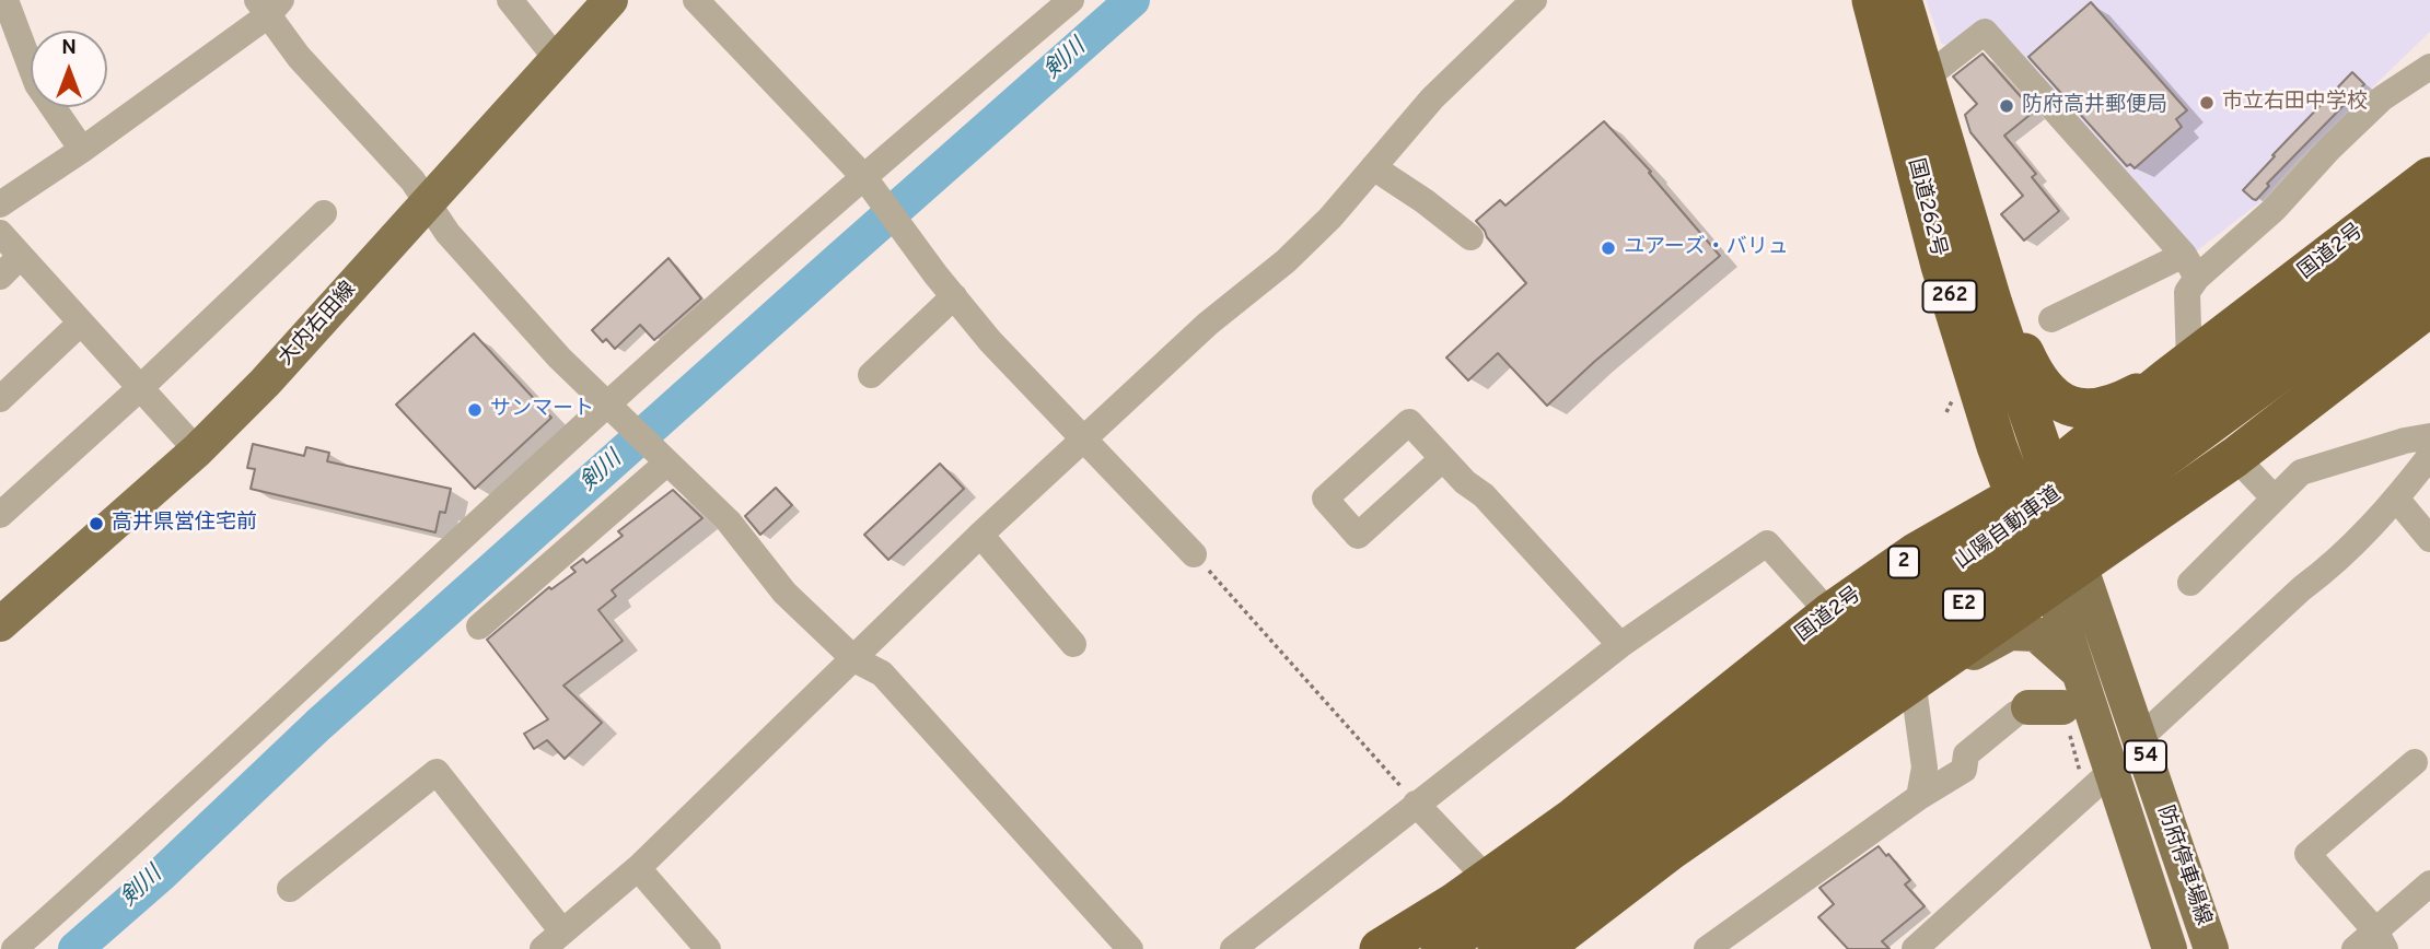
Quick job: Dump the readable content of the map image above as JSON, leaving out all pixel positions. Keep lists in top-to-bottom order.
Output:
{
  "streets": {
    "highway": [
      "国道262号",
      "国道2号",
      "262",
      "山陽自動車道",
      "2",
      "E2"
    ],
    "main road": ["大内右田線", "54", "防府停車場線"]
  },
  "crossings": [
    ["国道262号", "国道2号"],
    ["国道262号", "防府停車場線"]
  ],
  "water": ["剣川"],
  "places": [
    "市立右田中学校",
    "防府高井郵便局",
    "ユアーズ・バリュ",
    "サンマート",
    "高井県営住宅前"
  ],
  "north": "top"
}
